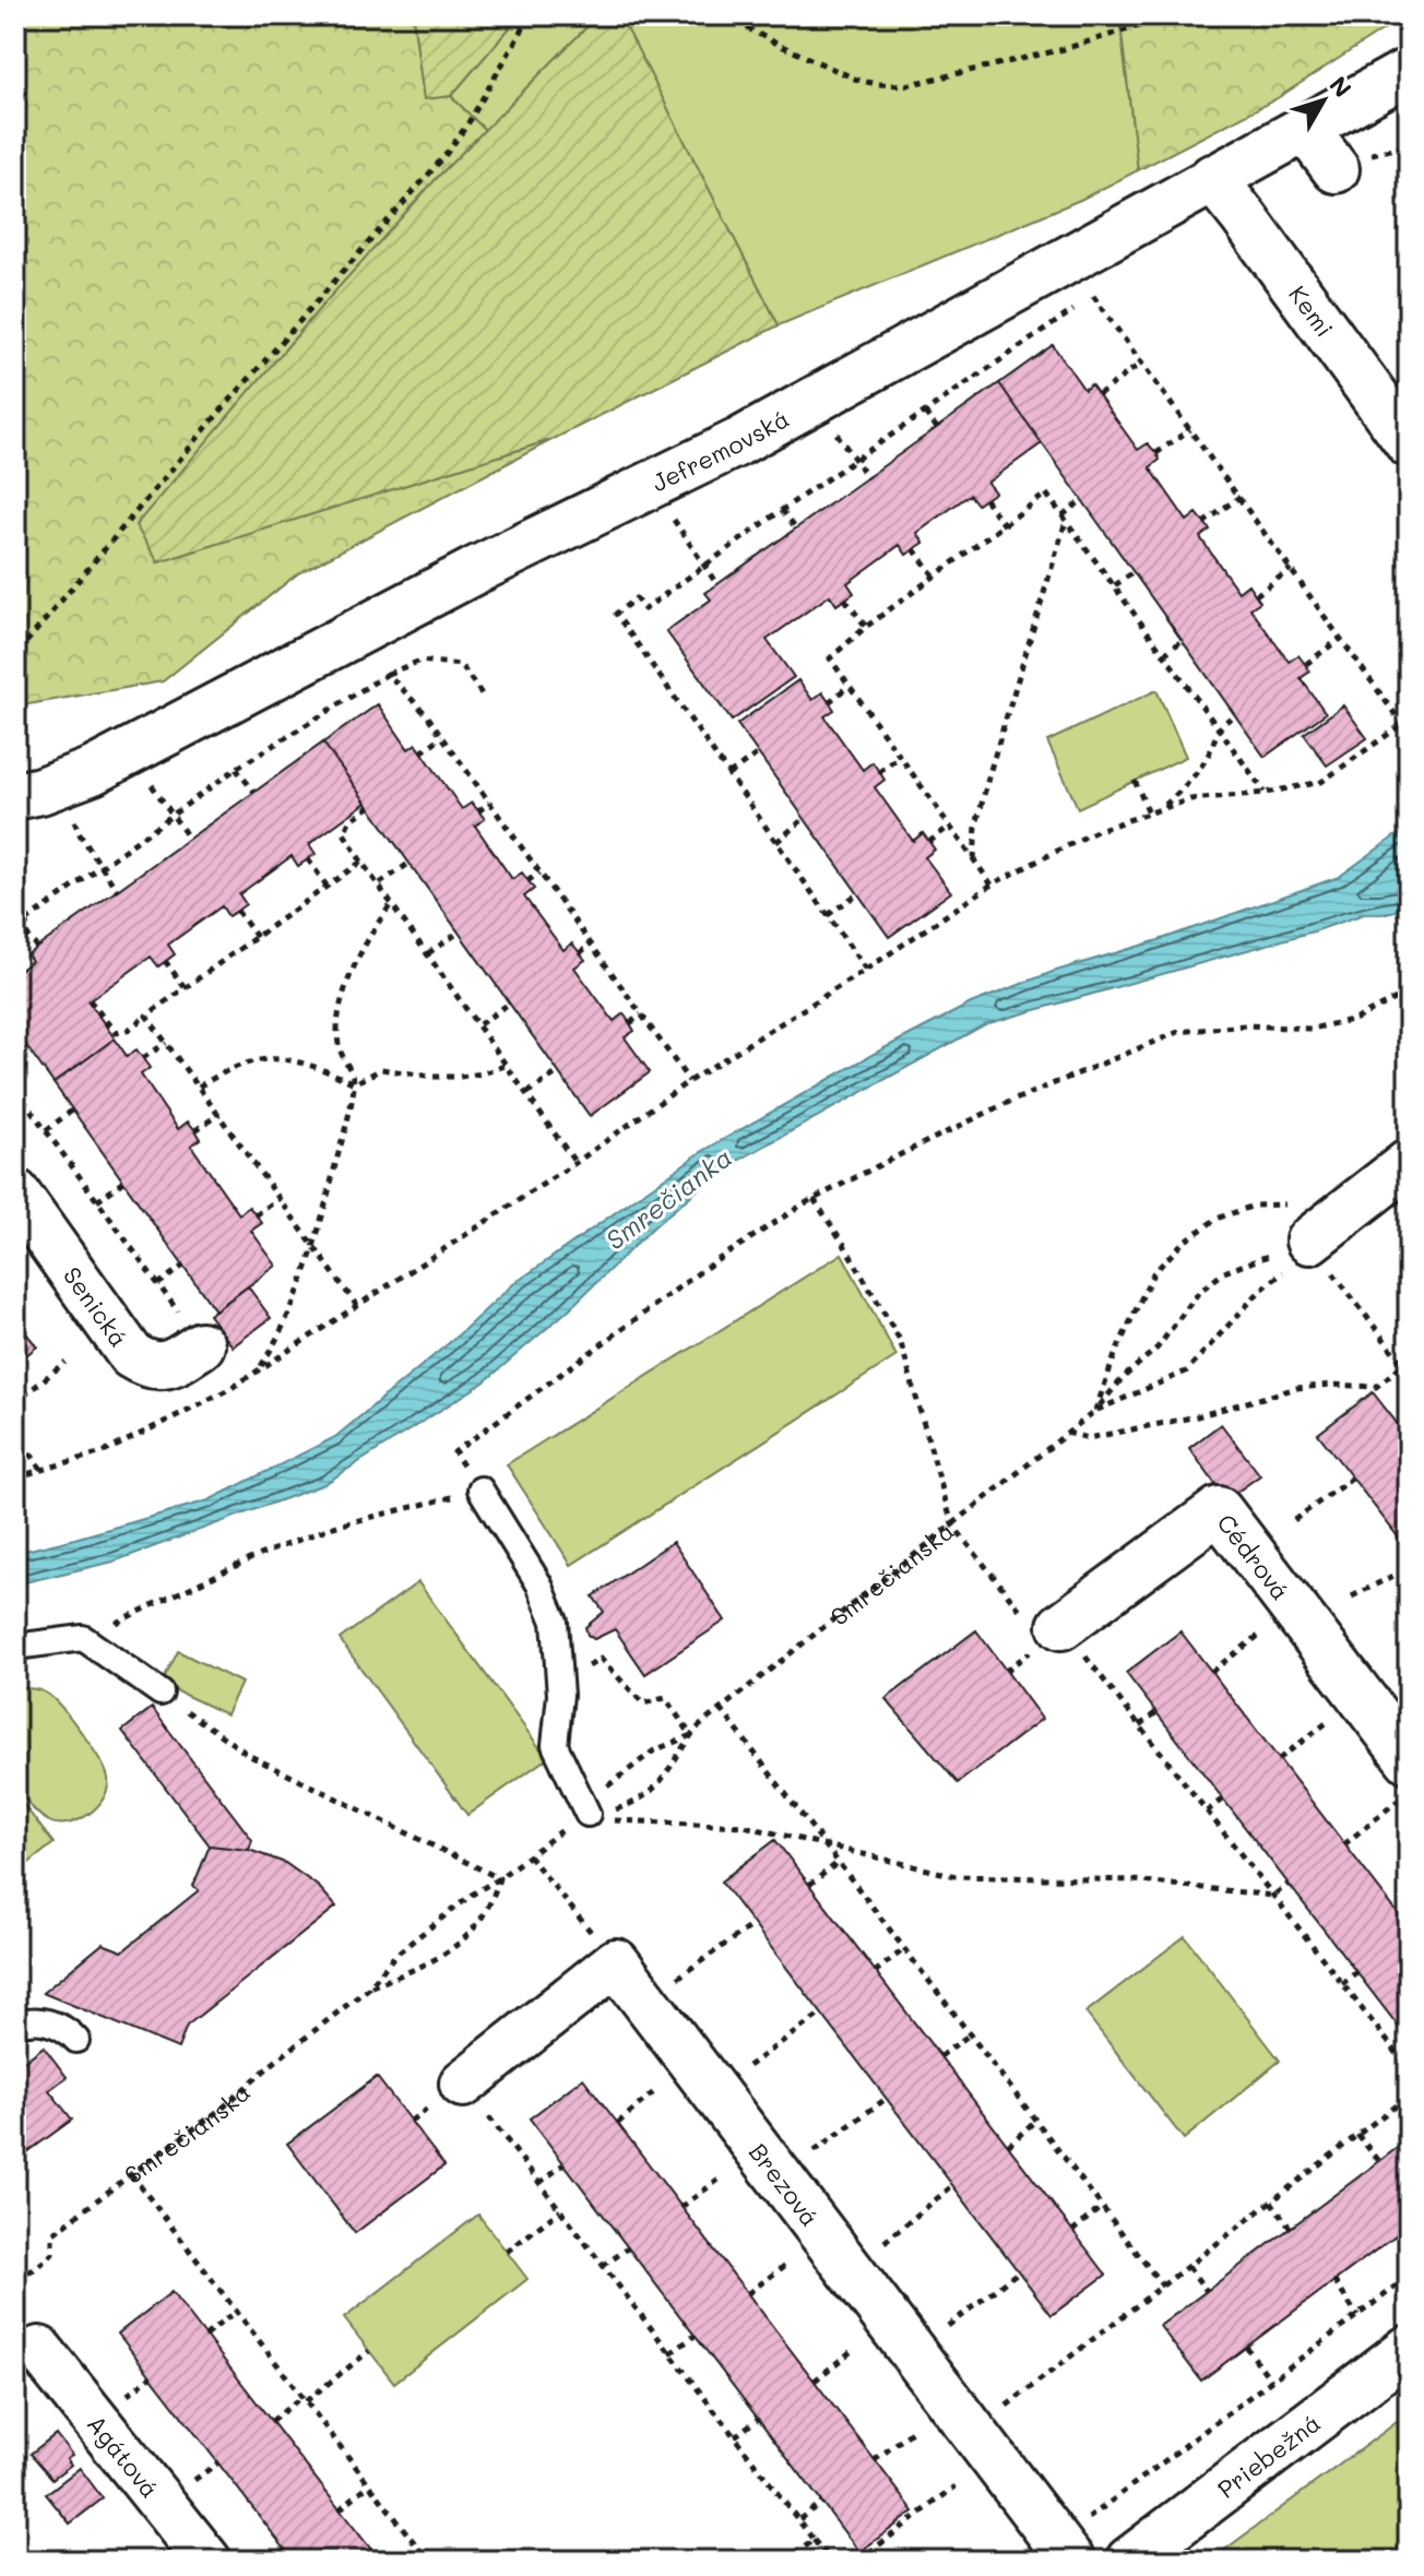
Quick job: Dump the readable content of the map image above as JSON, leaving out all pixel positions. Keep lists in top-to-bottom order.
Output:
{
  "streets": {
    "street": [
      "Kemi",
      "Jefremovská",
      "Senická",
      "Cédrová",
      "Brezová",
      "Agátová",
      "Priebežná"
    ],
    "path": ["Smrečianska"]
  },
  "crossings": [
    ["Kemi", "Jefremovská"]
  ],
  "water": ["Smrečianka"],
  "north": "top right"
}
